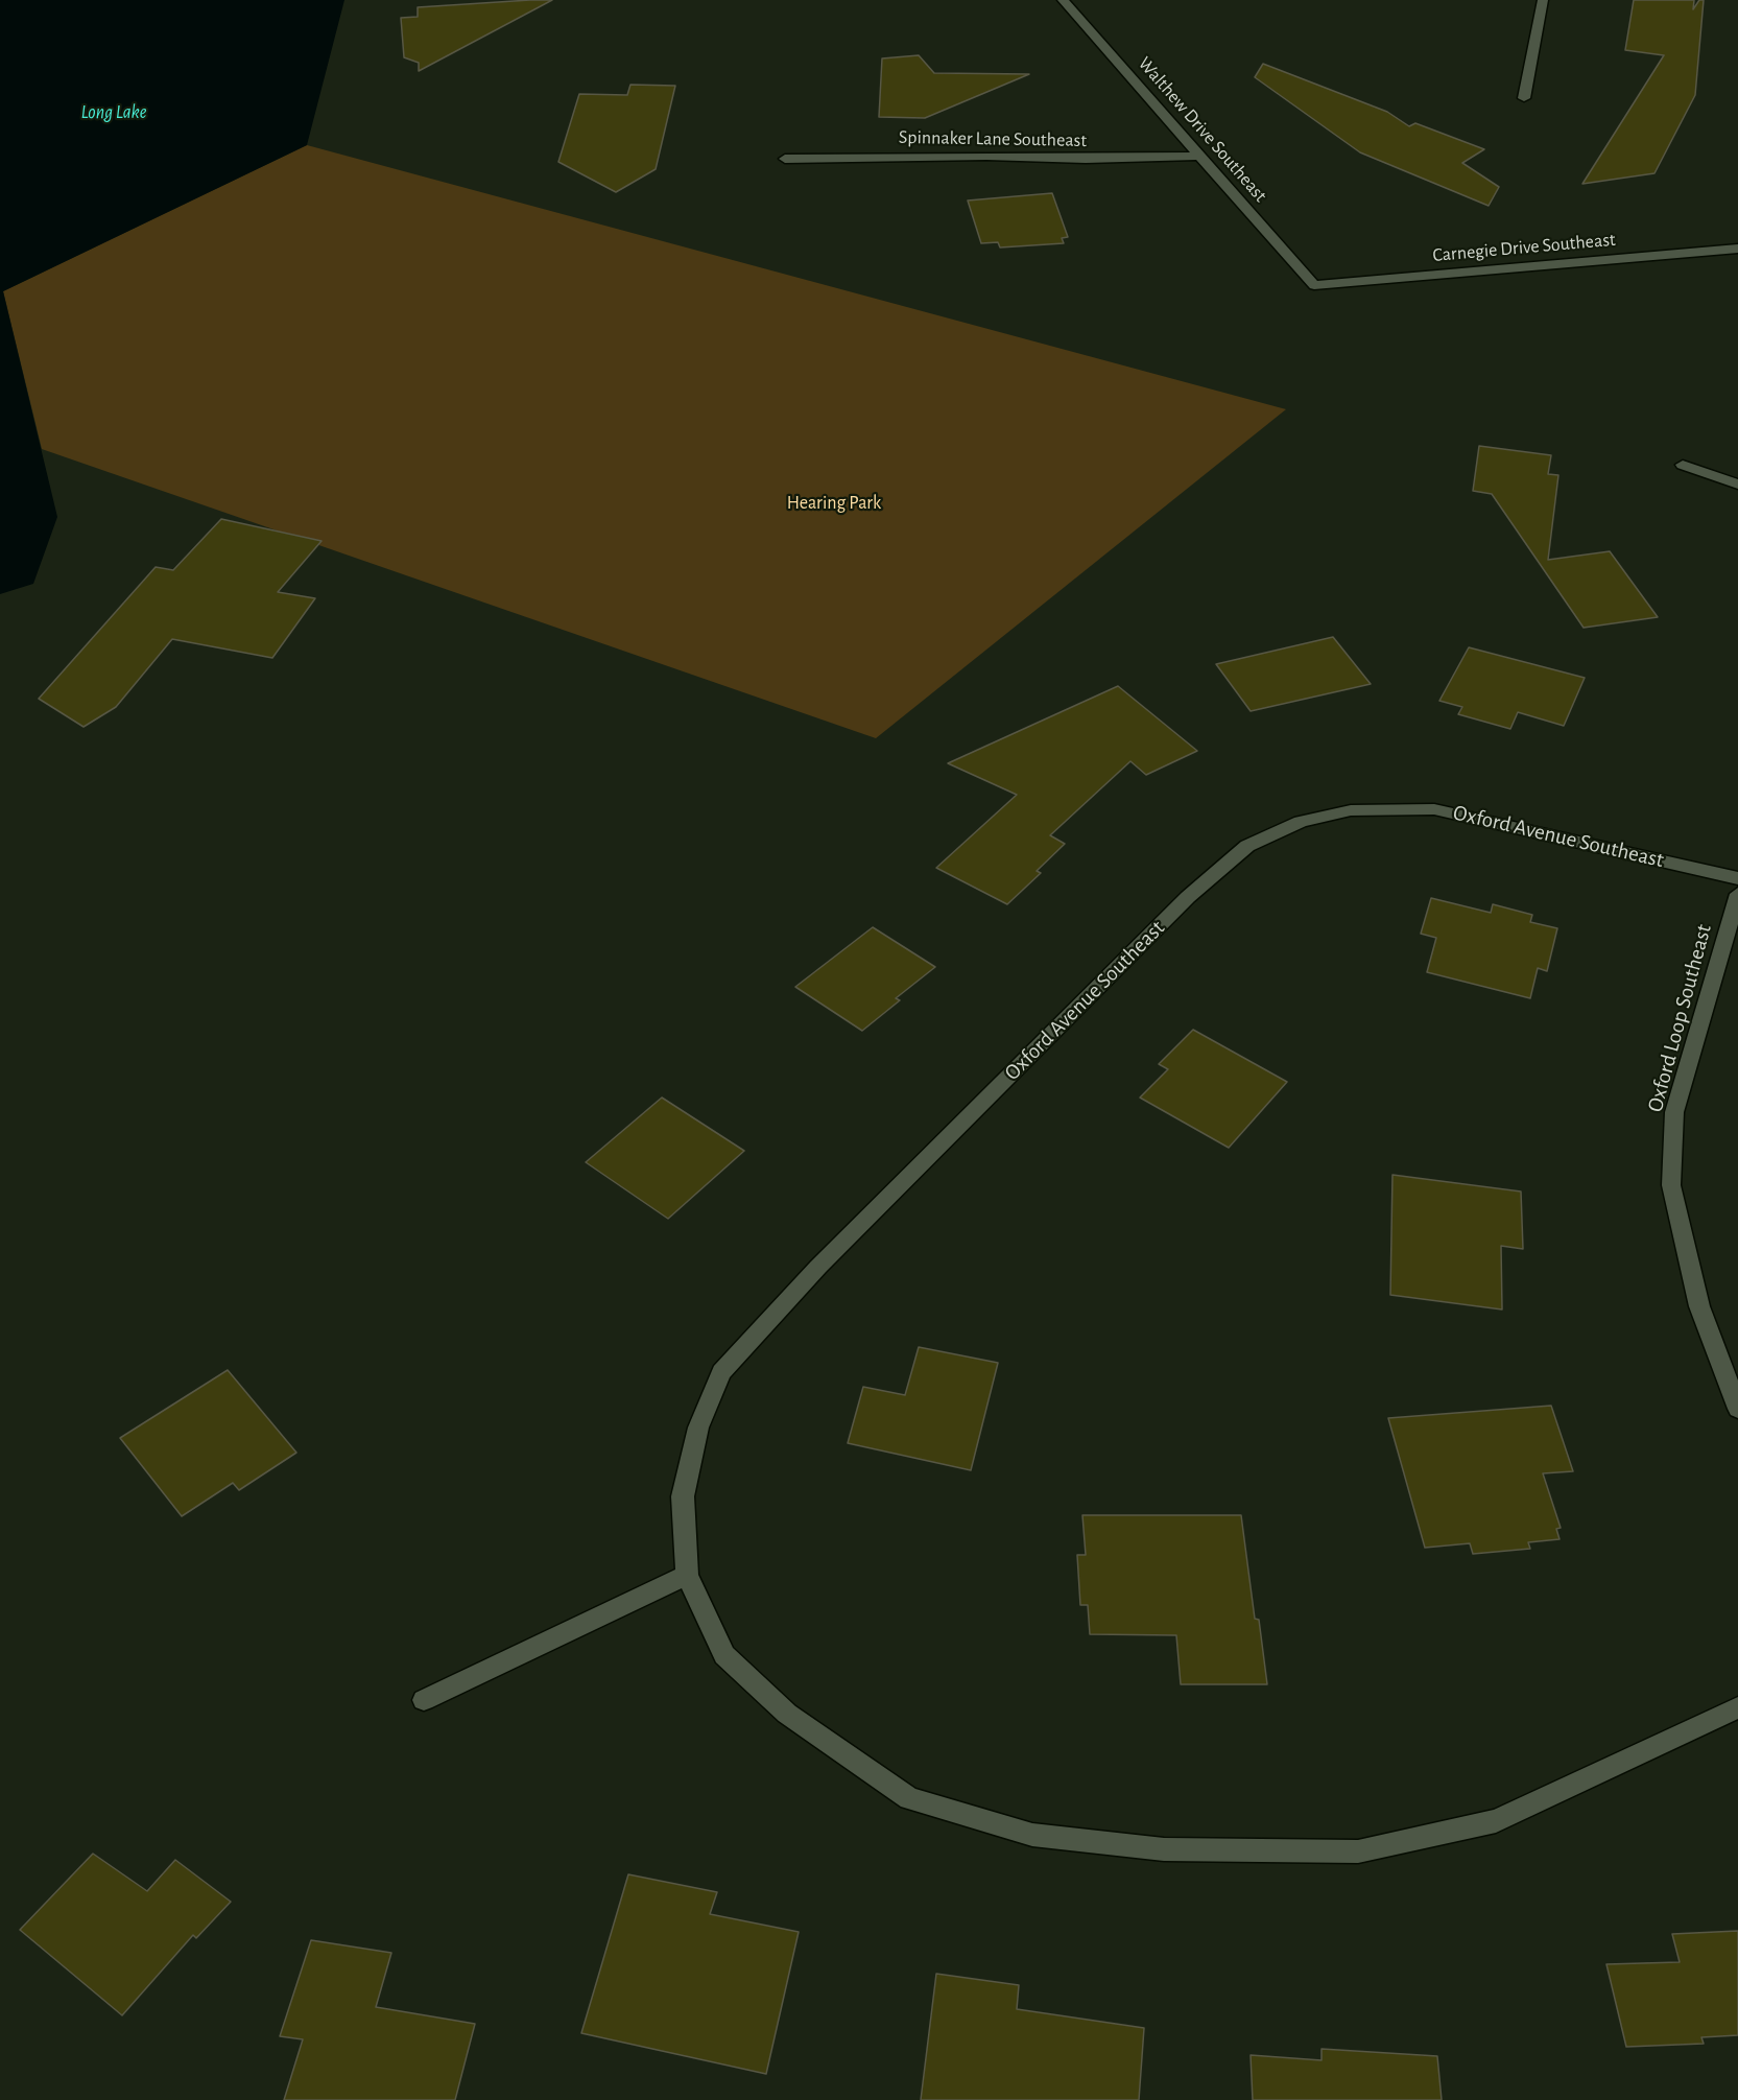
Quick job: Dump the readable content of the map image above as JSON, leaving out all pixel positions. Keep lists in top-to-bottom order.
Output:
{
  "streets": {
    "street": [
      "Walthew Drive Southeast",
      "Spinnaker Lane Southeast",
      "Carnegie Drive Southeast",
      "Oxford Avenue Southeast",
      "Oxford Loop Southeast"
    ]
  },
  "crossings": [
    ["Walthew Drive Southeast", "Spinnaker Lane Southeast"],
    ["Walthew Drive Southeast", "Carnegie Drive Southeast"]
  ],
  "water": ["Long Lake"],
  "parks": ["Hearing Park"]
}
